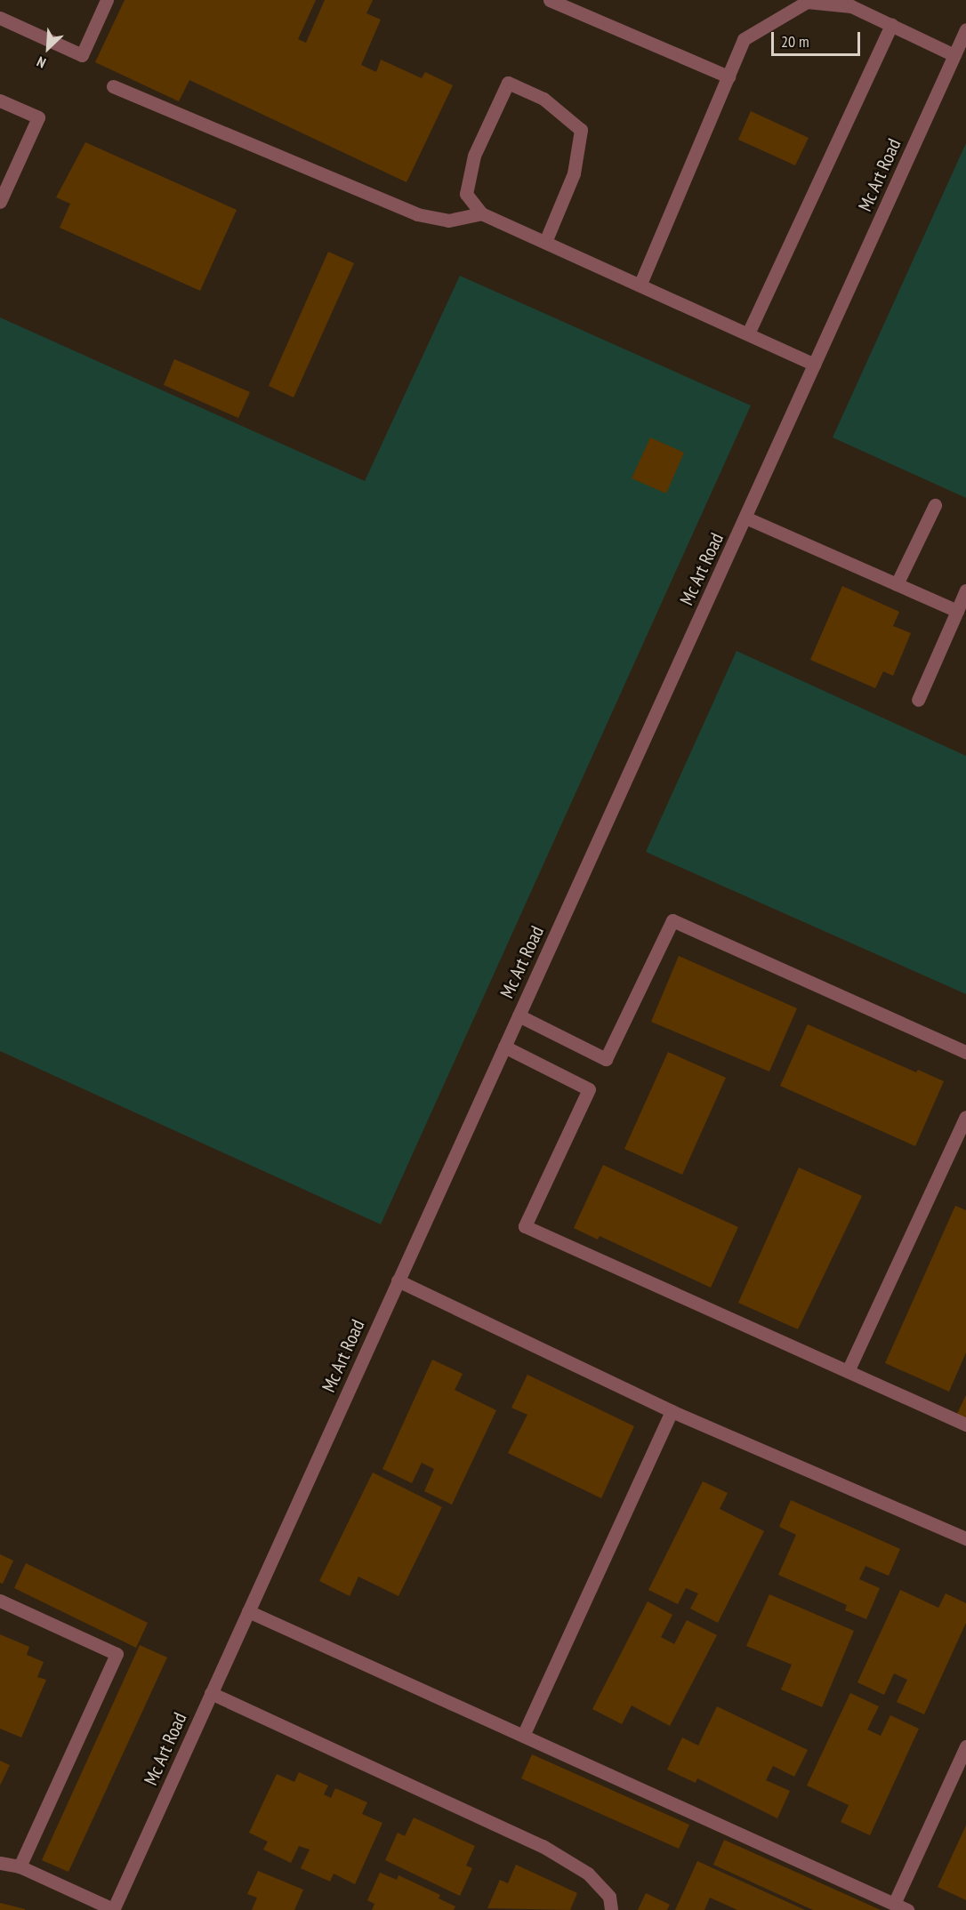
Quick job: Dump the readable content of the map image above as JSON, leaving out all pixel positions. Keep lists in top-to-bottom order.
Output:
{
  "streets": {
    "street": ["Mc Art Road"]
  },
  "scale_bar": "20 m",
  "north": "bottom left"
}
